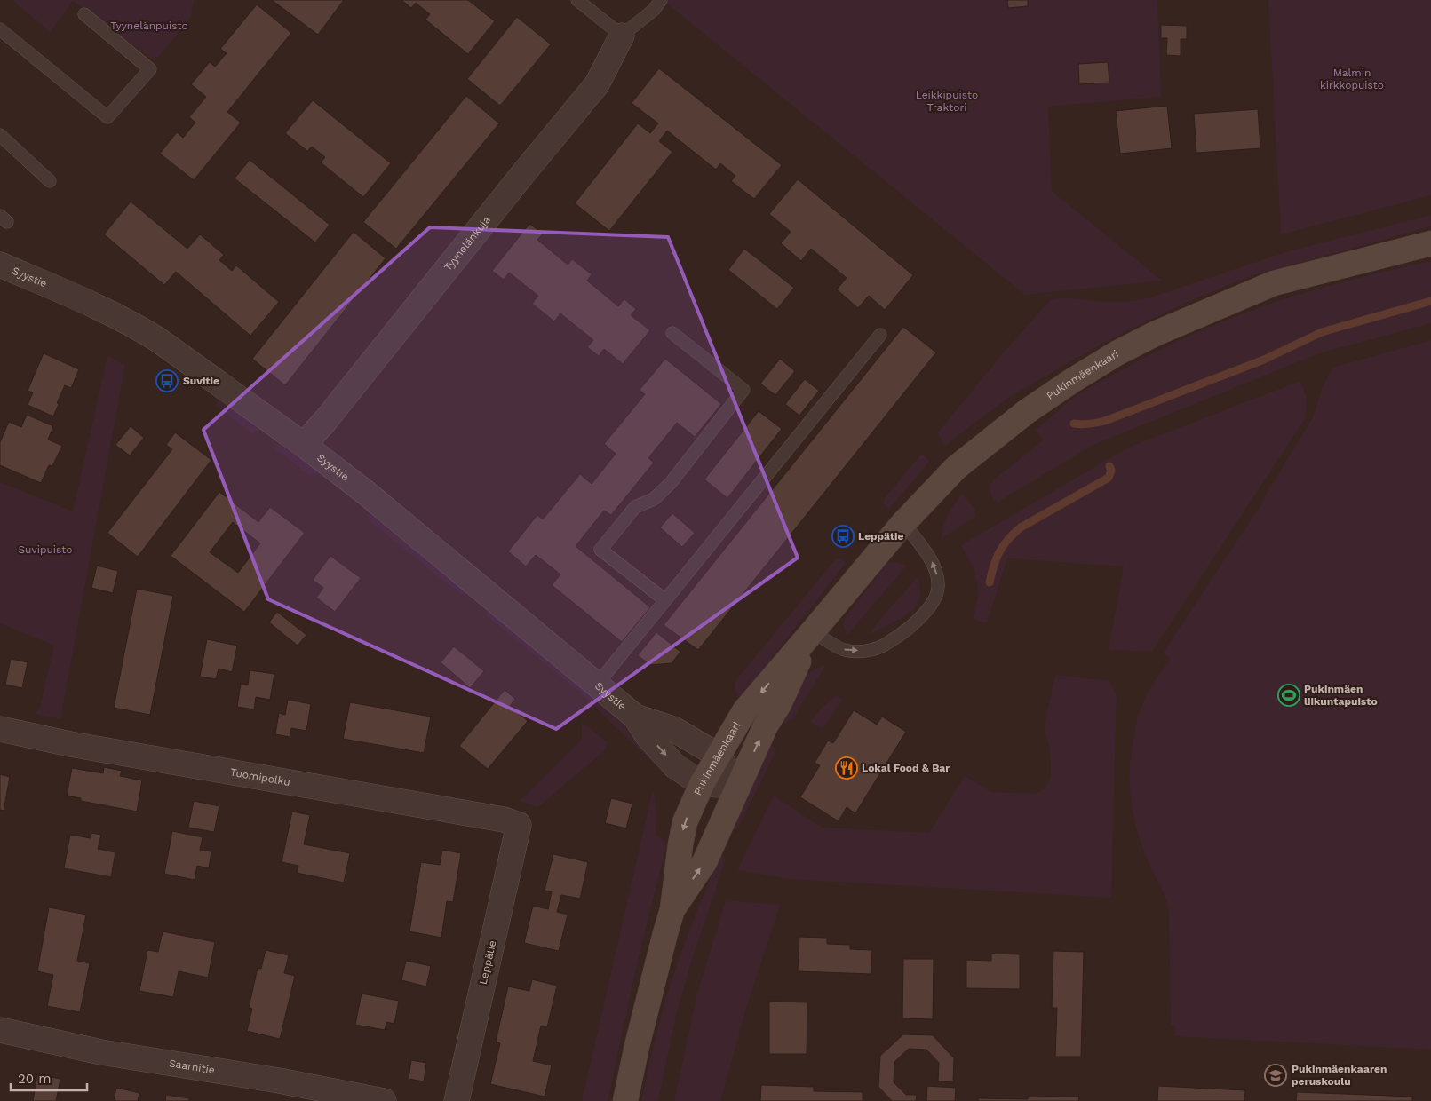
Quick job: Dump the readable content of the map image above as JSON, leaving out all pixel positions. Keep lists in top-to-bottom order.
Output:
{
  "streets": {
    "main road": ["Pukinmäenkaari"],
    "street": [
      "Tyynelänkuja",
      "Syystie",
      "Tuomipolku",
      "Leppätie",
      "Saarnitie"
    ]
  },
  "crossings": [
    ["Tyynelänkuja", "Syystie"],
    ["Syystie", "Pukinmäenkaari"],
    ["Tuomipolku", "Leppätie"]
  ],
  "parks": [
    "Tyynelänpuisto",
    "Malmin kirkkopuisto",
    "Leikkipuisto Traktori",
    "Suvipuisto"
  ],
  "places": {
    "bus stop": ["Suvitie", "Leppätie"],
    "sports": ["Pukinmäen liikuntapuisto"],
    "restaurant": ["Lokal Food & Bar"],
    "school or university": ["Pukinmäenkaaren peruskoulu"]
  },
  "scale_bar": "20 m"
}
